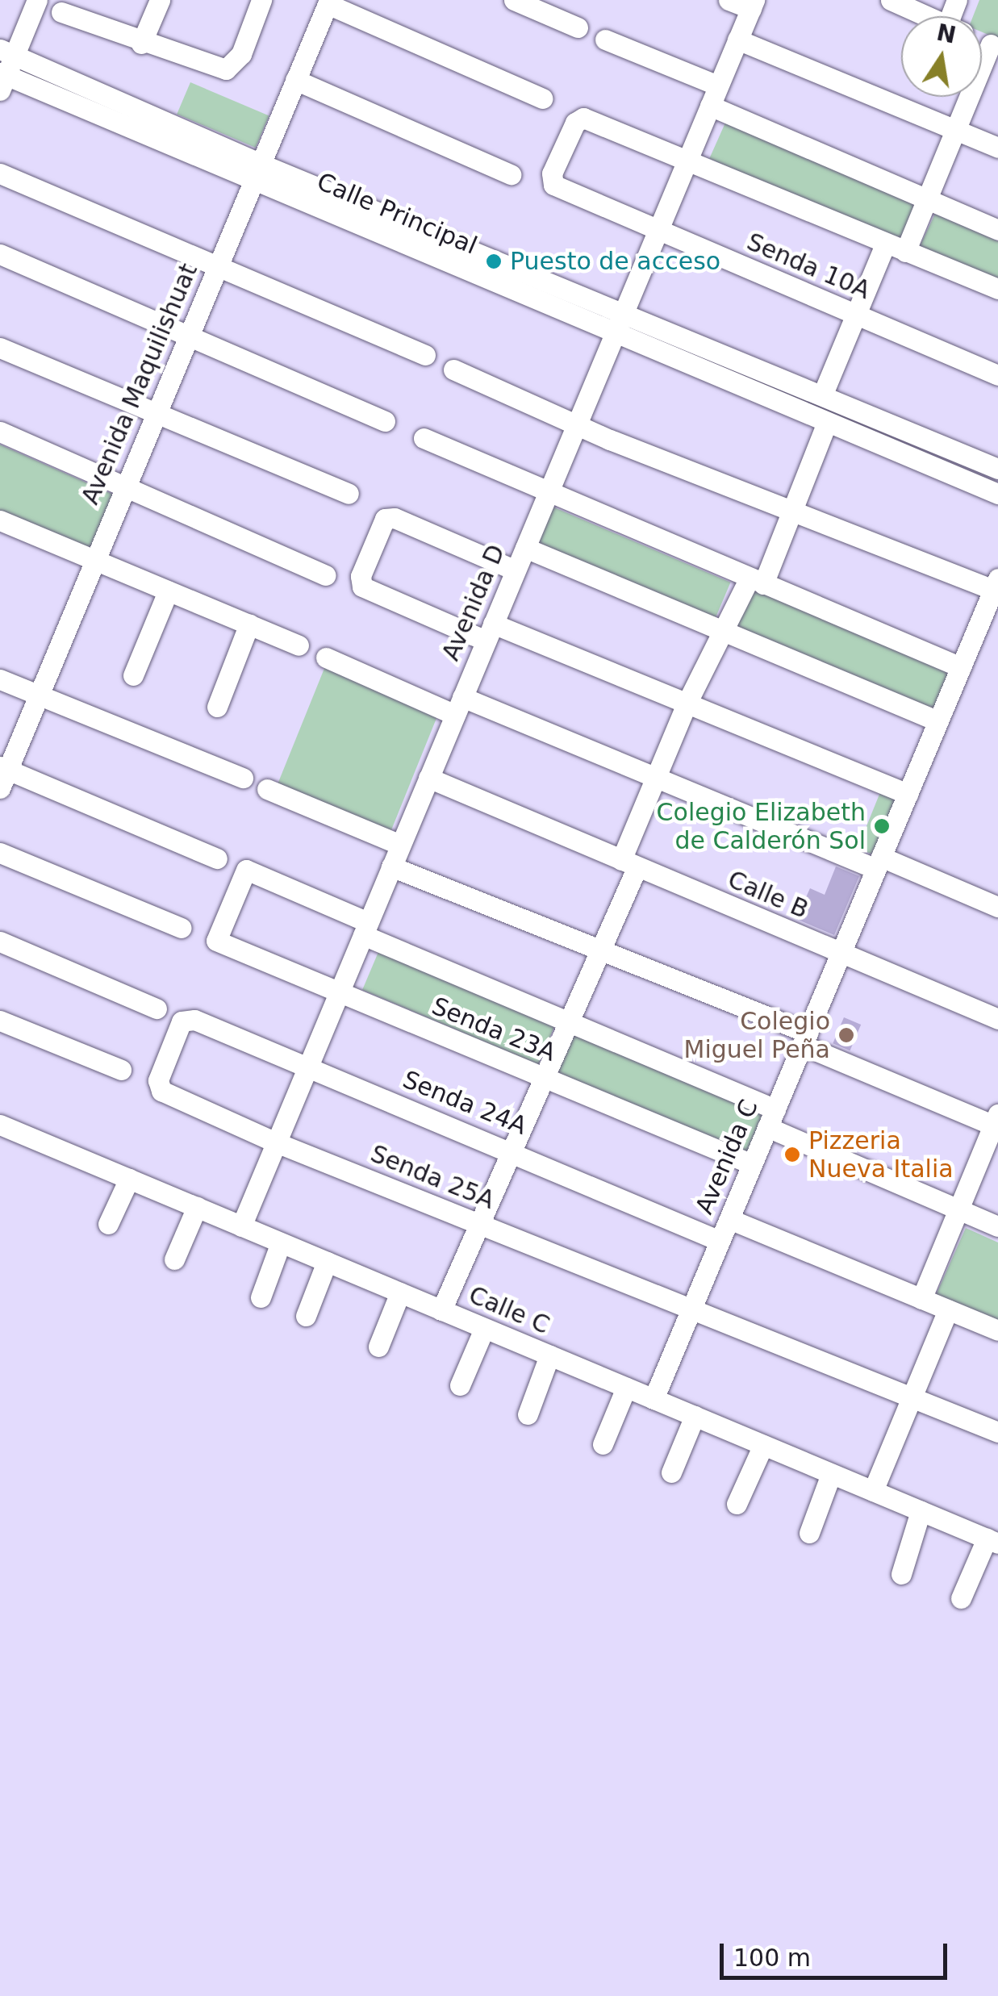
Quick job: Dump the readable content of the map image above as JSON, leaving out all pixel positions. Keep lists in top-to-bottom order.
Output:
{
  "streets": {
    "street": [
      "Calle Principal",
      "Senda 10A",
      "Avenida Maquilishuat",
      "Avenida D",
      "Calle B",
      "Senda 23A",
      "Senda 24A",
      "Avenida C",
      "Senda 25A",
      "Calle C"
    ]
  },
  "crossings": [
    ["Calle Principal", "Avenida Maquilishuat"],
    ["Calle Principal", "Avenida D"],
    ["Senda 10A", "Avenida D"],
    ["Avenida D", "Calle B"],
    ["Avenida D", "Senda 23A"],
    ["Avenida D", "Senda 24A"],
    ["Avenida D", "Senda 25A"],
    ["Avenida D", "Calle C"],
    ["Calle B", "Avenida C"],
    ["Senda 23A", "Avenida C"],
    ["Senda 24A", "Avenida C"],
    ["Senda 24A", "Senda 25A"],
    ["Avenida C", "Senda 25A"],
    ["Avenida C", "Calle C"]
  ],
  "places": [
    "Puesto de acceso",
    "Colegio Elizabeth de Calderón Sol",
    "Colegio Miguel Peña",
    "Pizzeria Nueva Italia"
  ],
  "scale_bar": "100 m",
  "north": "top"
}
